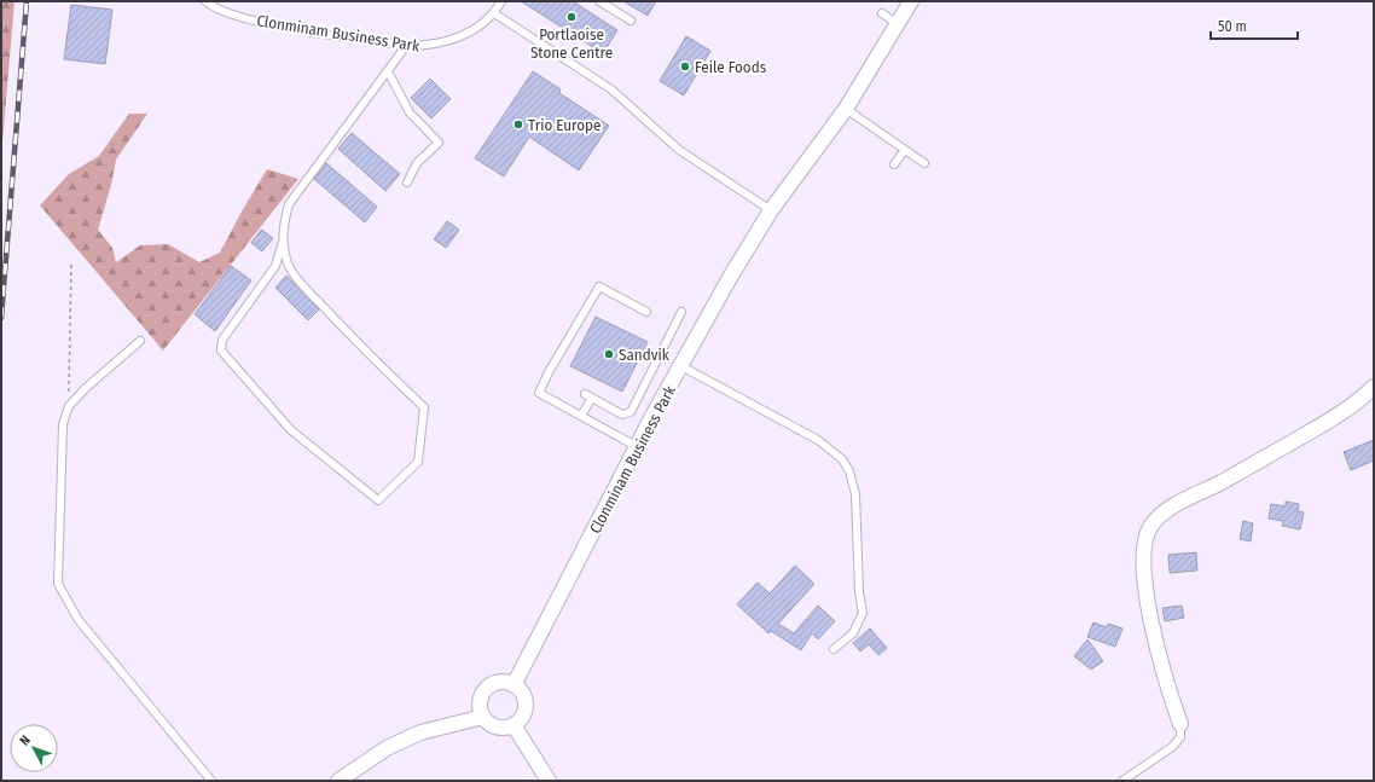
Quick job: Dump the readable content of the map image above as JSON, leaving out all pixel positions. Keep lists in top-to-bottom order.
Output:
{
  "streets": {
    "street": ["Clonminam Business Park"]
  },
  "places": [
    "Portlaoise Stone Centre",
    "Feile Foods",
    "Trio Europe",
    "Sandvik"
  ],
  "scale_bar": "50 m",
  "north": "top left"
}
